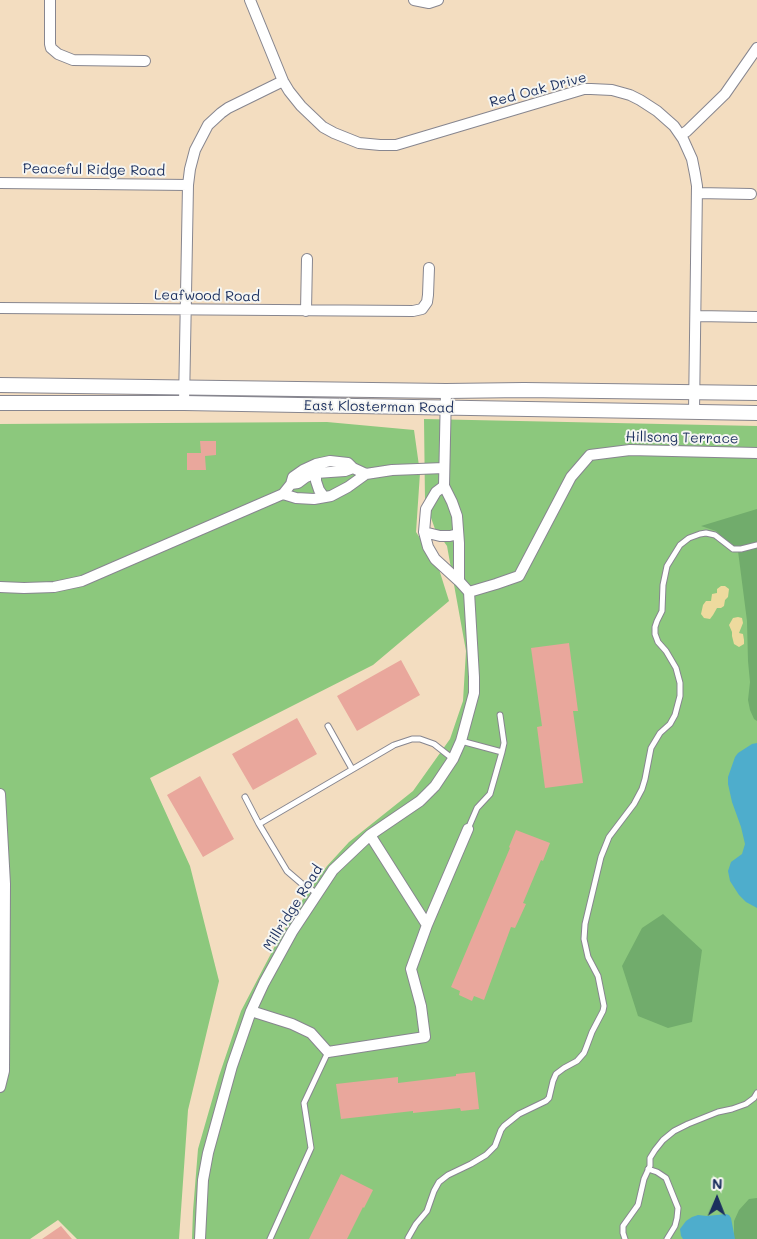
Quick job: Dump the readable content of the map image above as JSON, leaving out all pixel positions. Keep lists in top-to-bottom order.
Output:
{
  "streets": {
    "main road": ["East Klosterman Road"],
    "street": [
      "Red Oak Drive",
      "Peaceful Ridge Road",
      "Leafwood Road",
      "Hillsong Terrace",
      "Millridge Road"
    ]
  },
  "crossings": [
    ["Red Oak Drive", "East Klosterman Road"],
    ["Hillsong Terrace", "Millridge Road"]
  ],
  "north": "top"
}
